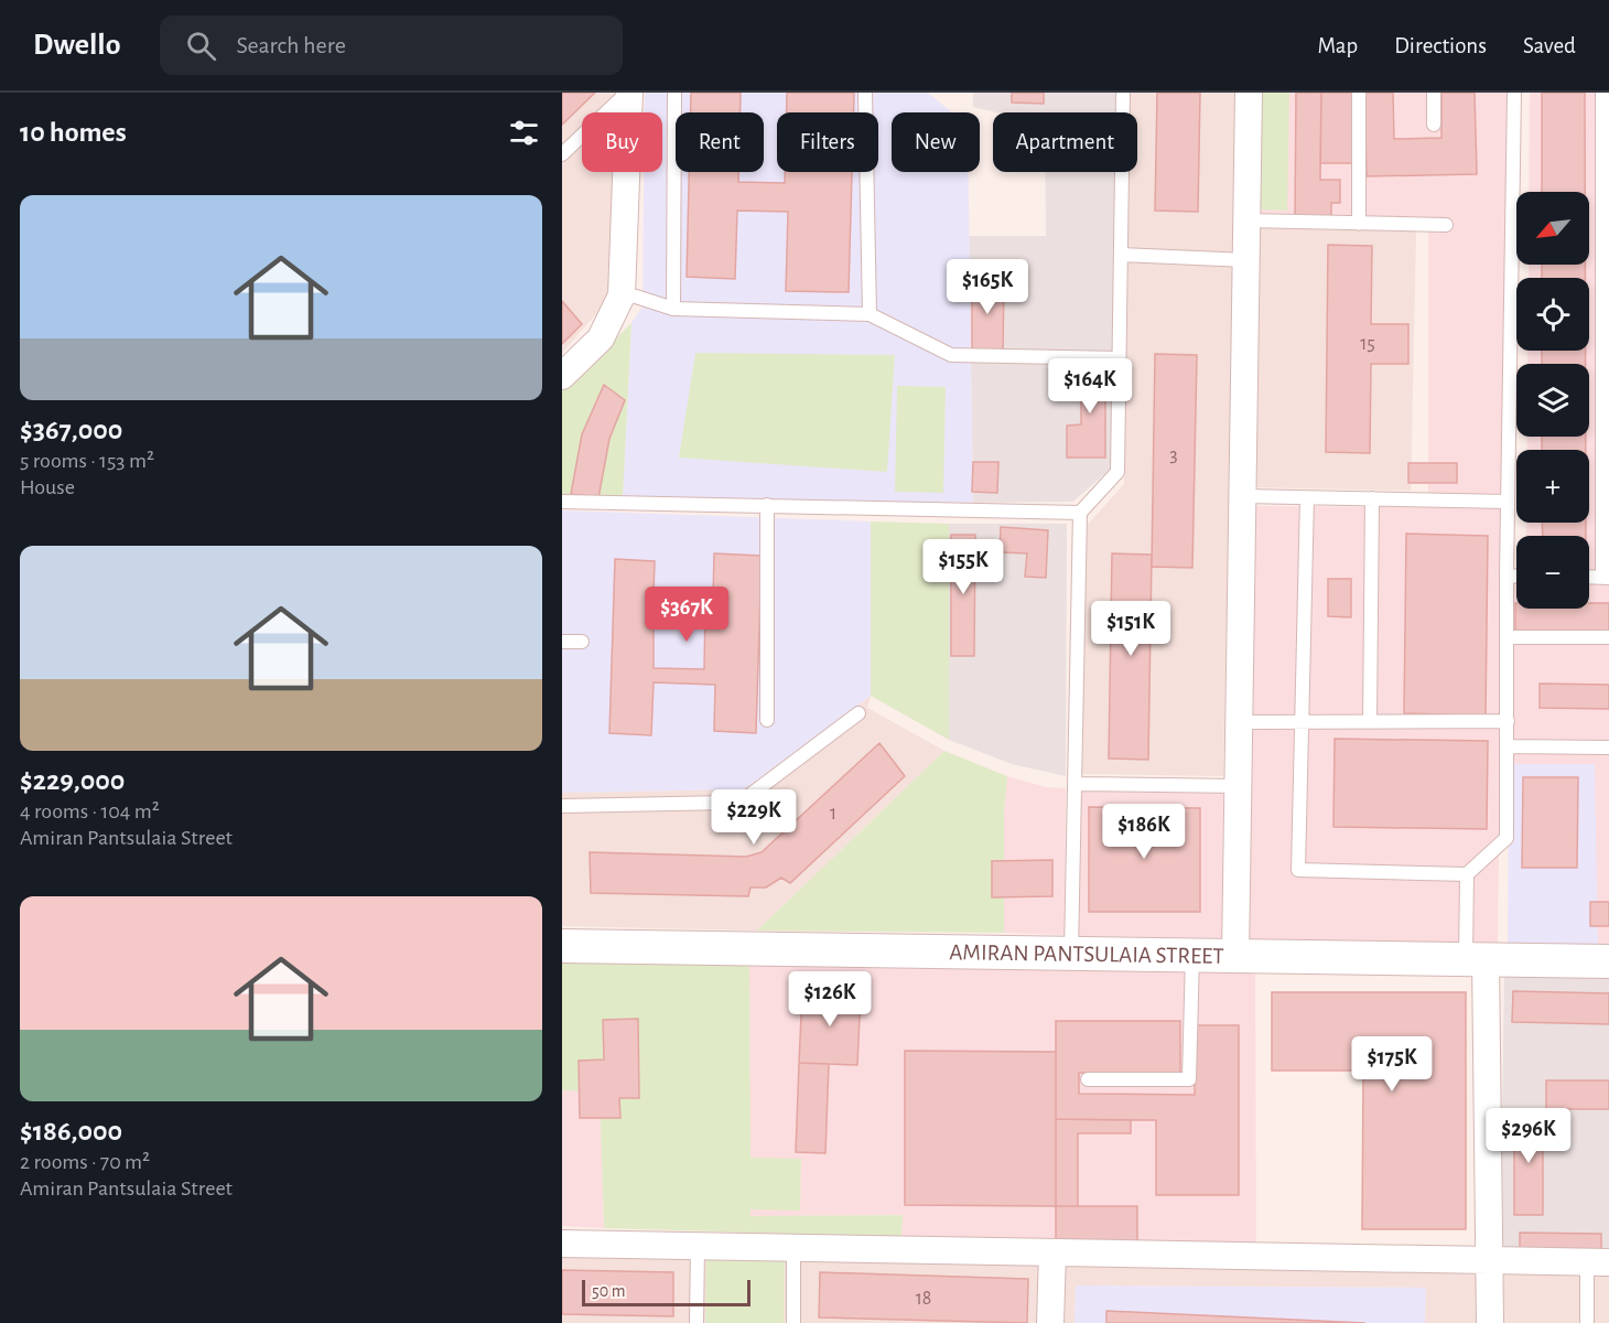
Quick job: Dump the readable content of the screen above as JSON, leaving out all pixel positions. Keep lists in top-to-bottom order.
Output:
{
  "streets": {
    "street": ["AMIRAN PANTSULAIA STREET"]
  },
  "house_numbers": [
    "15",
    "3",
    "1",
    "18"
  ],
  "scale_bar": "50 m",
  "north": "bottom left",
  "page": {
    "header": "Dwello",
    "search": "Search here",
    "nav": ["Map", "Directions", "Saved"],
    "heading": "10 homes",
    "chip": [
      "Buy",
      "Rent",
      "Filters",
      "New",
      "Apartment"
    ],
    "list": [
      {
        "name": "$367,000",
        "note": "5 rooms · 153 m² · House"
      },
      {
        "name": "$229,000",
        "note": "4 rooms · 104 m² · Amiran Pantsulaia Street"
      },
      {
        "name": "$186,000",
        "note": "2 rooms · 70 m² · Amiran Pantsulaia Street"
      }
    ],
    "map_buttons": ["+", "−"],
    "price": [
      "$165K",
      "$164K",
      "$155K",
      "$367K",
      "$151K",
      "$229K",
      "$186K",
      "$126K",
      "$175K",
      "$296K"
    ],
    "scale": "50 m"
  }
}
